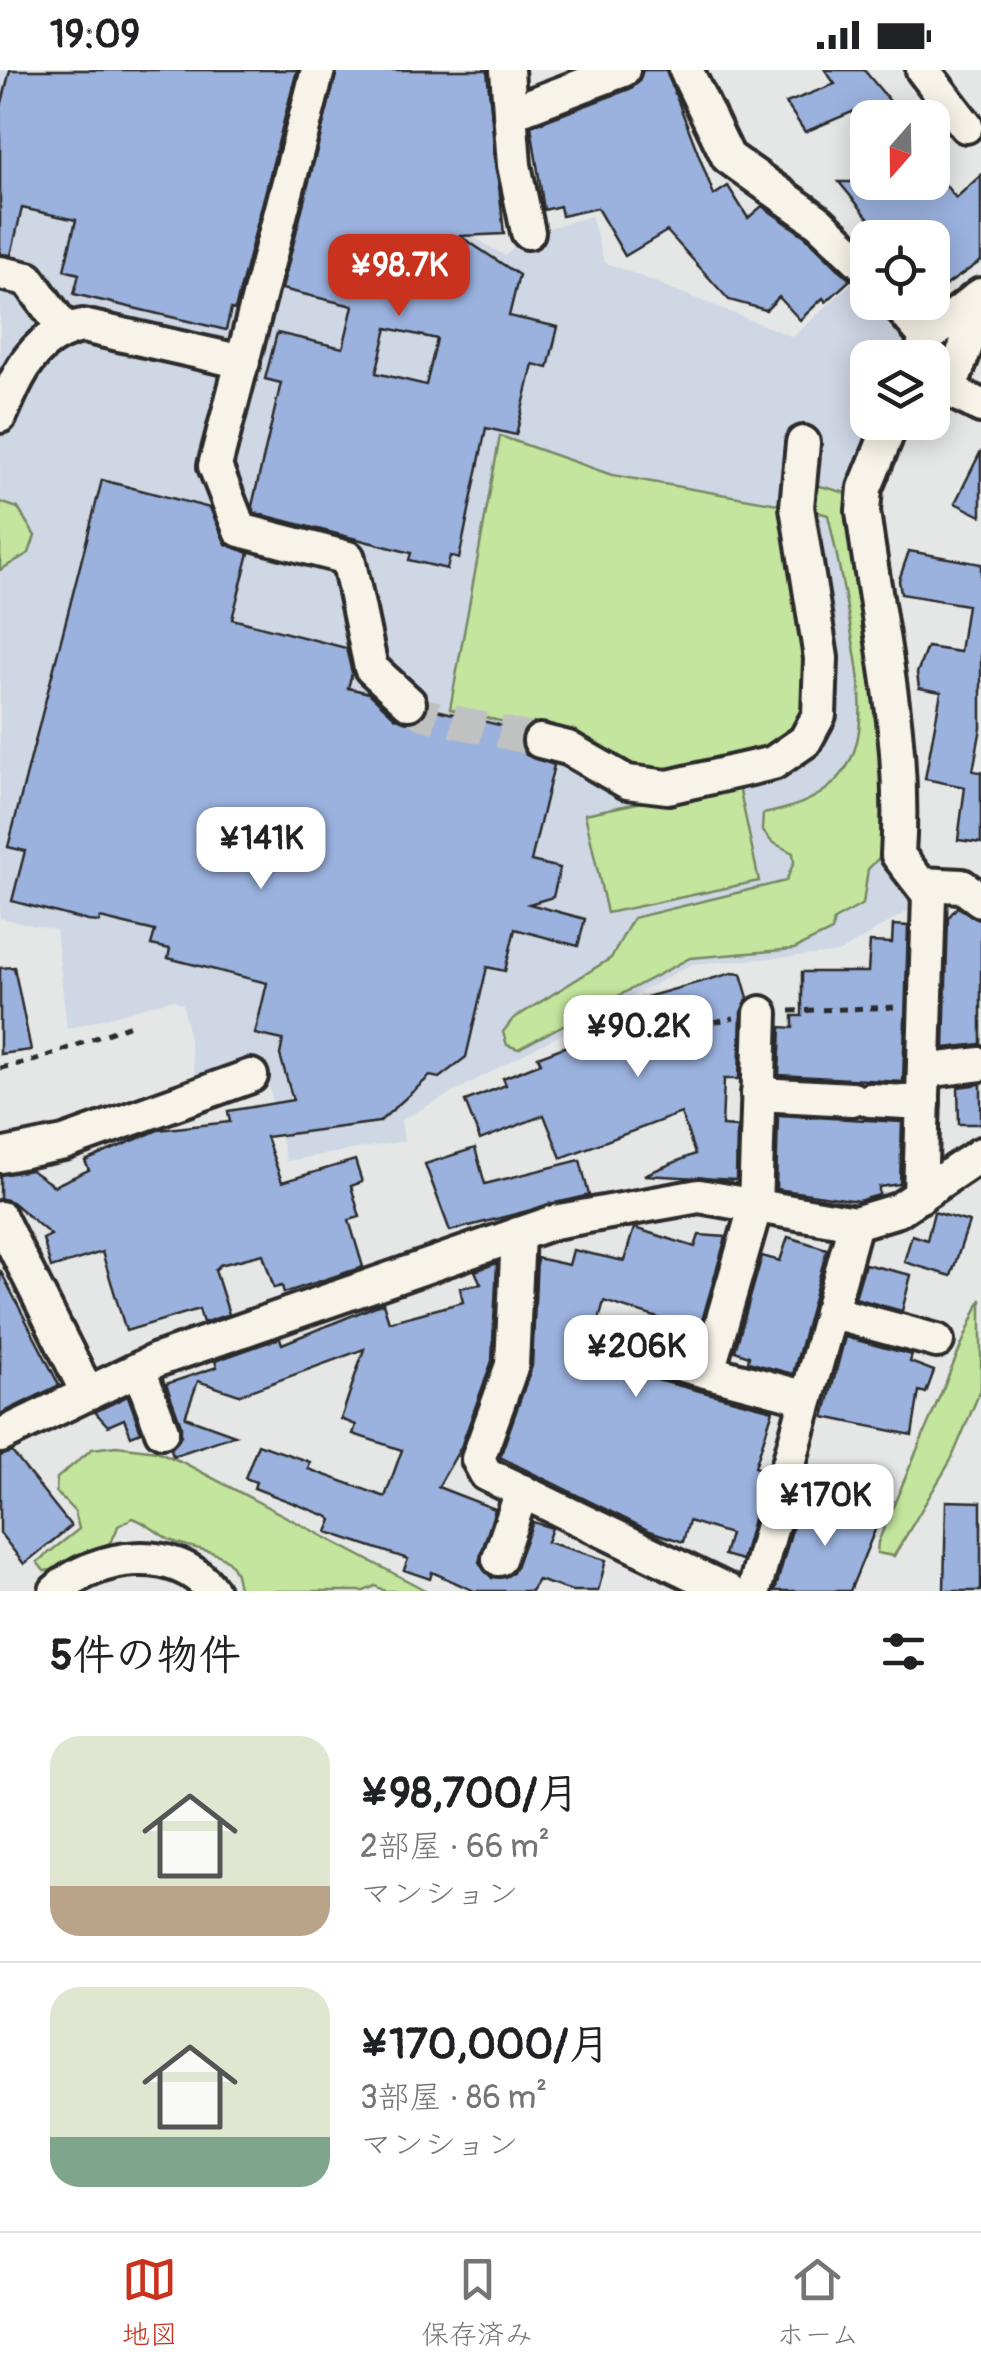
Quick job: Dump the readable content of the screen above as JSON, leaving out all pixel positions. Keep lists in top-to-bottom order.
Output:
{
  "north": "bottom",
  "page": {
    "status": "19:09",
    "price": [
      "¥98.7K",
      "¥141K",
      "¥90.2K",
      "¥206K",
      "¥170K"
    ],
    "heading": "5件の物件",
    "list": [
      {
        "name": "¥98,700/月",
        "note": "2部屋 · 66 m² · マンション"
      },
      {
        "name": "¥170,000/月",
        "note": "3部屋 · 86 m² · マンション"
      }
    ],
    "tabs": ["地図", "保存済み", "ホーム"]
  }
}
